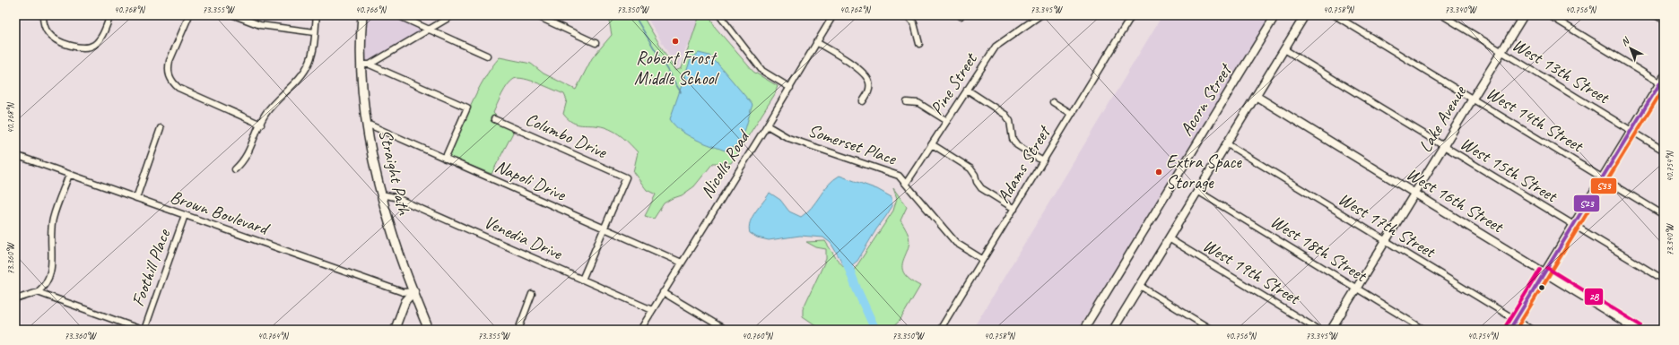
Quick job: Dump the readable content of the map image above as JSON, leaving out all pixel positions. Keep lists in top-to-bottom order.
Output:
{
  "streets": {
    "main road": ["Straight Path"],
    "street": [
      "West 13th Street",
      "Pine Street",
      "Acorn Street",
      "Lake Avenue",
      "West 14th Street",
      "Columbo Drive",
      "Somerset Place",
      "Nicolls Road",
      "Adams Street",
      "West 15th Street",
      "Napoli Drive",
      "West 16th Street",
      "Brown Boulevard",
      "West 17th Street",
      "Venedia Drive",
      "West 18th Street",
      "Foothill Place",
      "West 19th Street"
    ]
  },
  "crossings": [
    ["West 13th Street", "Lake Avenue"],
    ["Pine Street", "Somerset Place"],
    ["Lake Avenue", "West 14th Street"],
    ["Lake Avenue", "West 15th Street"],
    ["Lake Avenue", "West 16th Street"],
    ["Lake Avenue", "West 17th Street"],
    ["Lake Avenue", "West 18th Street"],
    ["Columbo Drive", "Napoli Drive"],
    ["Somerset Place", "Nicolls Road"],
    ["Somerset Place", "Adams Street"],
    ["Nicolls Road", "Napoli Drive"],
    ["Nicolls Road", "Venedia Drive"],
    ["Straight Path", "Napoli Drive"],
    ["Straight Path", "Brown Boulevard"],
    ["Straight Path", "Venedia Drive"],
    ["Brown Boulevard", "Foothill Place"]
  ],
  "places": ["Robert Frost Middle School", "Extra Space Storage"],
  "lines": ["transit line S23", "transit line S33", "transit line 2B"],
  "north": "top left",
  "coordinates": [
    "40.768°N",
    "73.355°W",
    "40.766°N",
    "73.350°W",
    "40.762°N",
    "73.345°W",
    "40.758°N",
    "73.340°W",
    "40.756°N",
    "40.754°N",
    "73.360°W",
    "40.764°N",
    "40.760°N"
  ]
}
